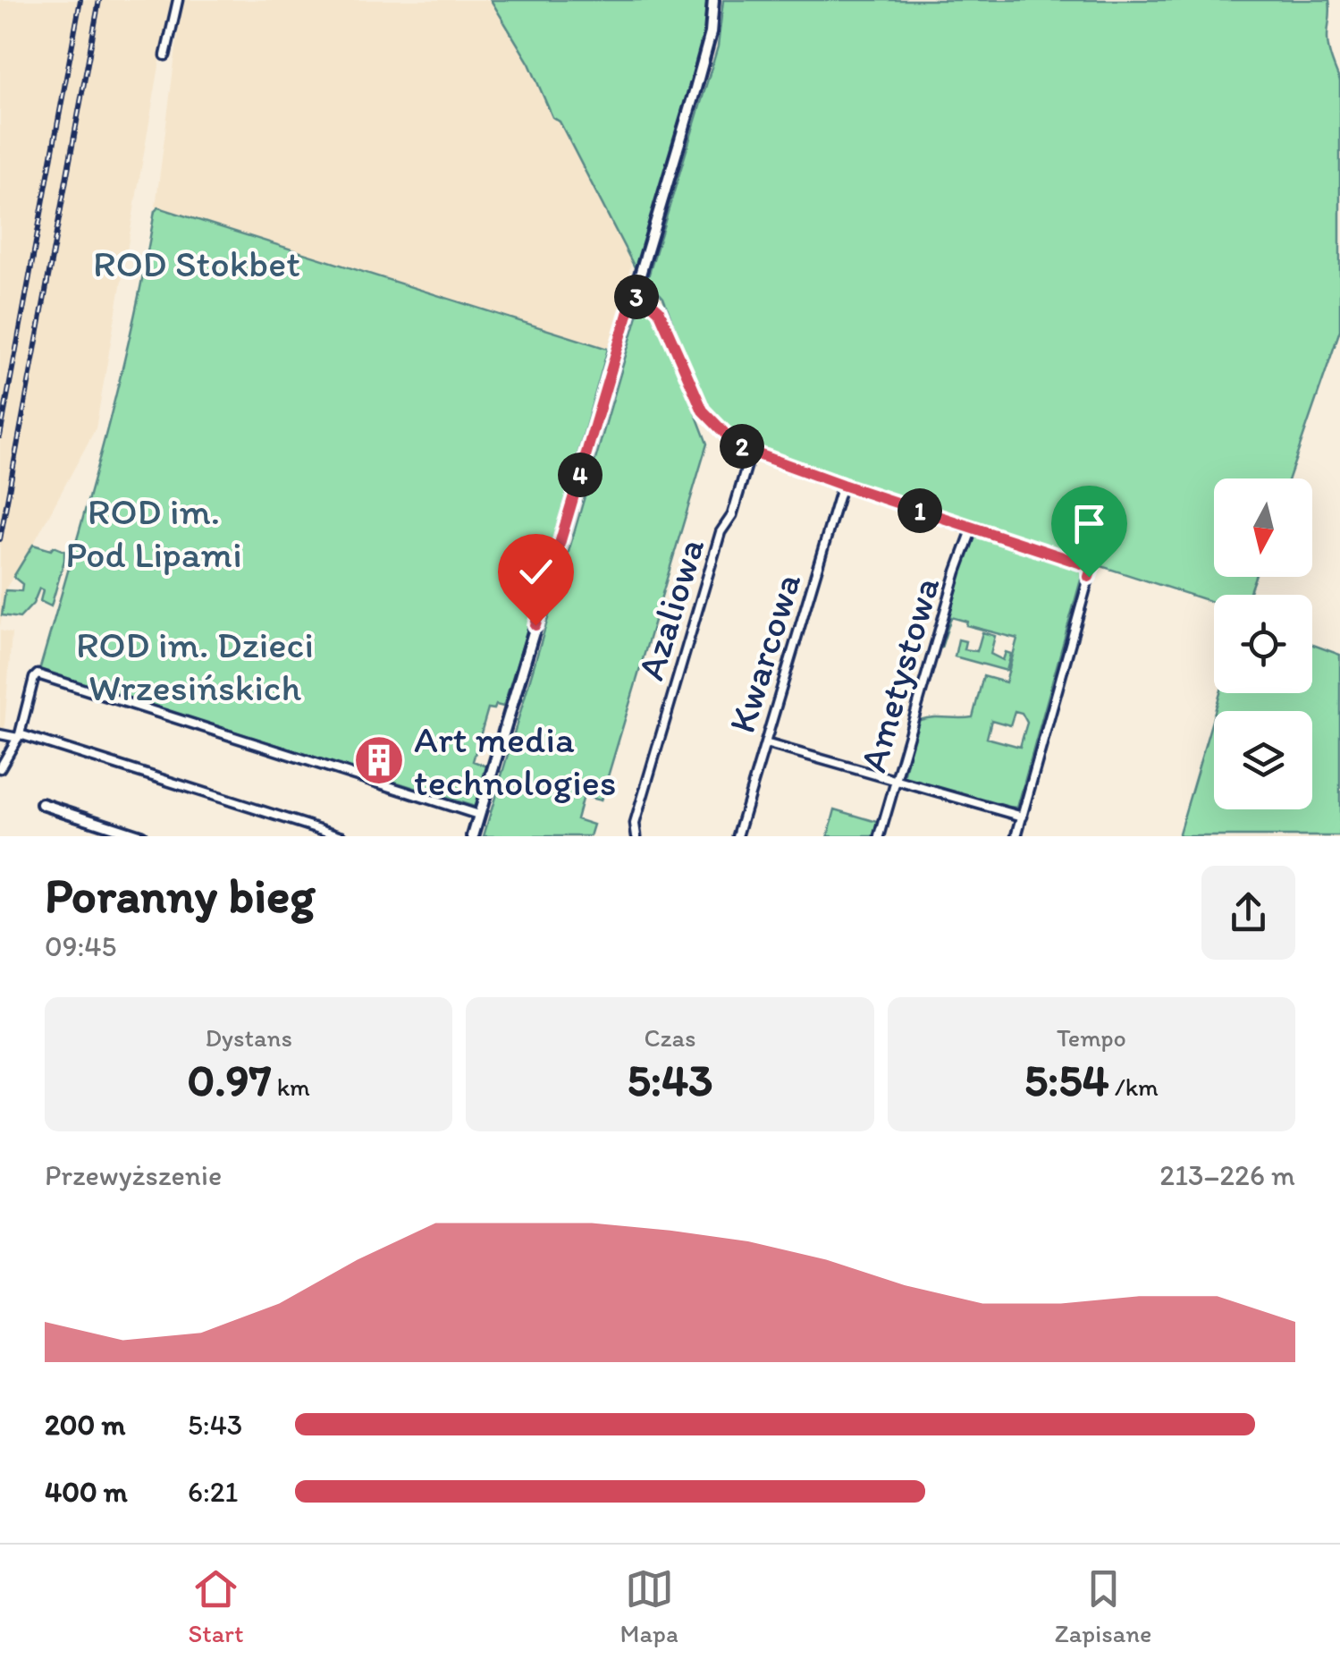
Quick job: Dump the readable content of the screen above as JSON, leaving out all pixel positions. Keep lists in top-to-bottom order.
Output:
{
  "streets": {
    "street": ["Azaliowa", "Kwarcowa", "Ametystowa"]
  },
  "parks": ["ROD Stokbet", "ROD im. Pod Lipami", "ROD im. Dzieci Wrzesińskich"],
  "places": {
    "building": ["Art media technologies"]
  },
  "north": "bottom",
  "page": {
    "pins": [
      "3",
      "2",
      "4",
      "1"
    ],
    "heading": ["Poranny bieg", "09:45"],
    "stats": [
      ["Dystans", "0.97 km"],
      ["Czas", "5:43"],
      ["Tempo", "5:54 /km"]
    ],
    "chart": ["Przewyższenie", "213–226 m"],
    "list": [
      {
        "name": "200 m",
        "note": "5:43"
      },
      {
        "name": "400 m",
        "note": "6:21"
      }
    ],
    "tabs": ["Start", "Mapa", "Zapisane"]
  }
}
